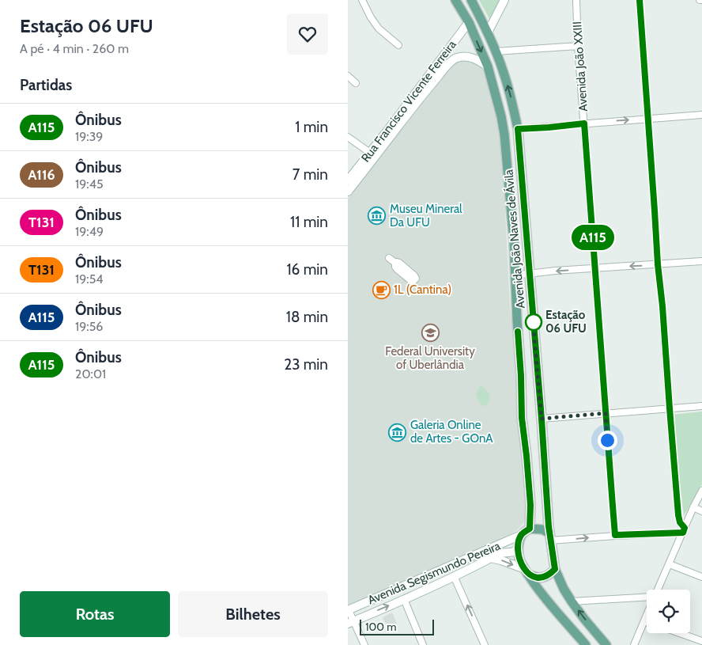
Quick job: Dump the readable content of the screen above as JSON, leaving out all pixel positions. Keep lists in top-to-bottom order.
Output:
{
  "streets": {
    "main road": ["Rua Francisco Vicente Ferreira", "Avenida João Naves de Ávila", "Avenida Segismundo Pereira"],
    "street": ["Avenida João XXIII"]
  },
  "crossings": [
    ["Rua Francisco Vicente Ferreira", "Avenida João Naves de Ávila"],
    ["Avenida João Naves de Ávila", "Avenida Segismundo Pereira"]
  ],
  "places": {
    "museum": ["Museu Mineral Da UFU", "Galeria Online de Artes - GOnA"],
    "cafe": ["1L (Cantina)"],
    "other": ["Estação 06 UFU"],
    "school or university": ["Federal University of Uberlândia"]
  },
  "lines": ["bus line A115"],
  "scale_bar": "100 m",
  "page": {
    "heading": [
      ["Estação 06 UFU", "A pé · 4 min · 260 m"],
      "Partidas"
    ],
    "on_map": "A115",
    "list": [
      {
        "mark": "A115",
        "name": "Ônibus",
        "note": "19:39",
        "value": "1 min"
      },
      {
        "mark": "A116",
        "name": "Ônibus",
        "note": "19:45",
        "value": "7 min"
      },
      {
        "mark": "T131",
        "name": "Ônibus",
        "note": "19:49",
        "value": "11 min"
      },
      {
        "mark": "T131",
        "name": "Ônibus",
        "note": "19:54",
        "value": "16 min"
      },
      {
        "mark": "A115",
        "name": "Ônibus",
        "note": "19:56",
        "value": "18 min"
      },
      {
        "mark": "A115",
        "name": "Ônibus",
        "note": "20:01",
        "value": "23 min"
      }
    ],
    "buttons": ["Rotas", "Bilhetes"],
    "scale": "100 m"
  }
}
